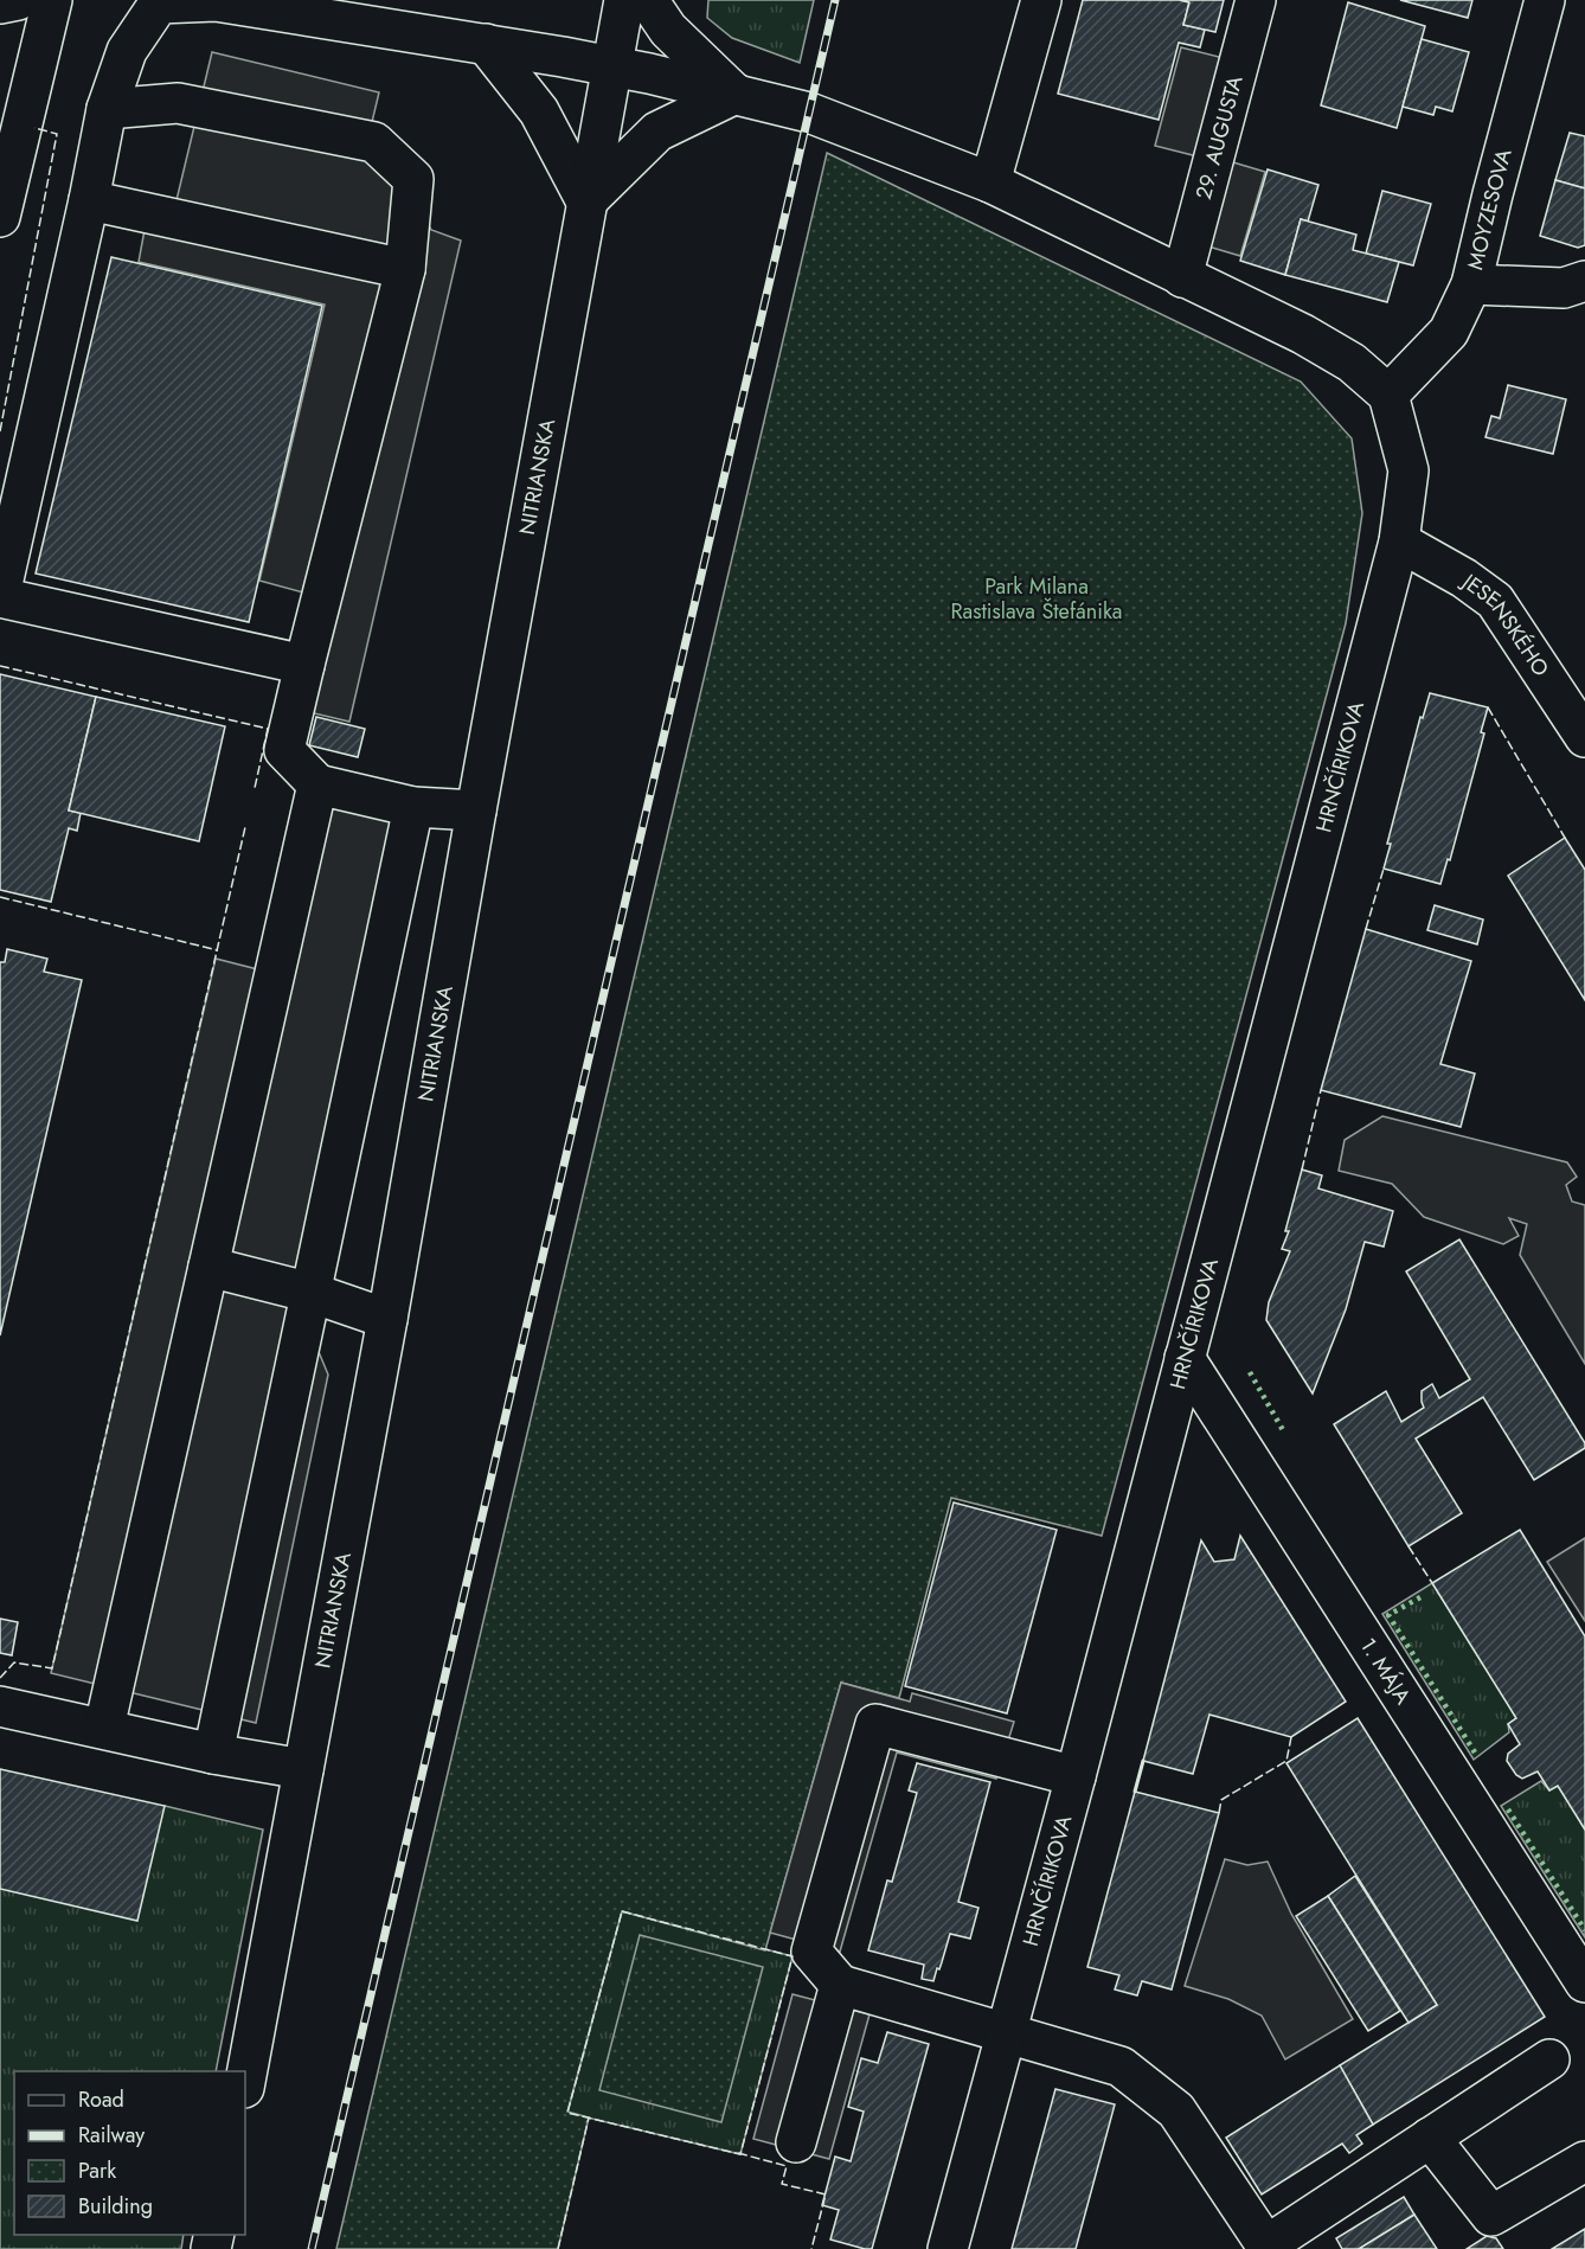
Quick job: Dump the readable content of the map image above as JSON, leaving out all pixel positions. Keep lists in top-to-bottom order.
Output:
{
  "streets": {
    "street": [
      "29. AUGUSTA",
      "MOYZESOVA",
      "NITRIANSKA",
      "JESENSKÉHO",
      "HRNČÍRIKOVA",
      "1. MÁJA"
    ]
  },
  "crossings": [
    ["MOYZESOVA", "HRNČÍRIKOVA"],
    ["JESENSKÉHO", "HRNČÍRIKOVA"],
    ["HRNČÍRIKOVA", "1. MÁJA"]
  ],
  "parks": ["Park Milana Rastislava Štefánika"],
  "legend": [
    "Road",
    "Railway",
    "Park",
    "Building"
  ]
}
